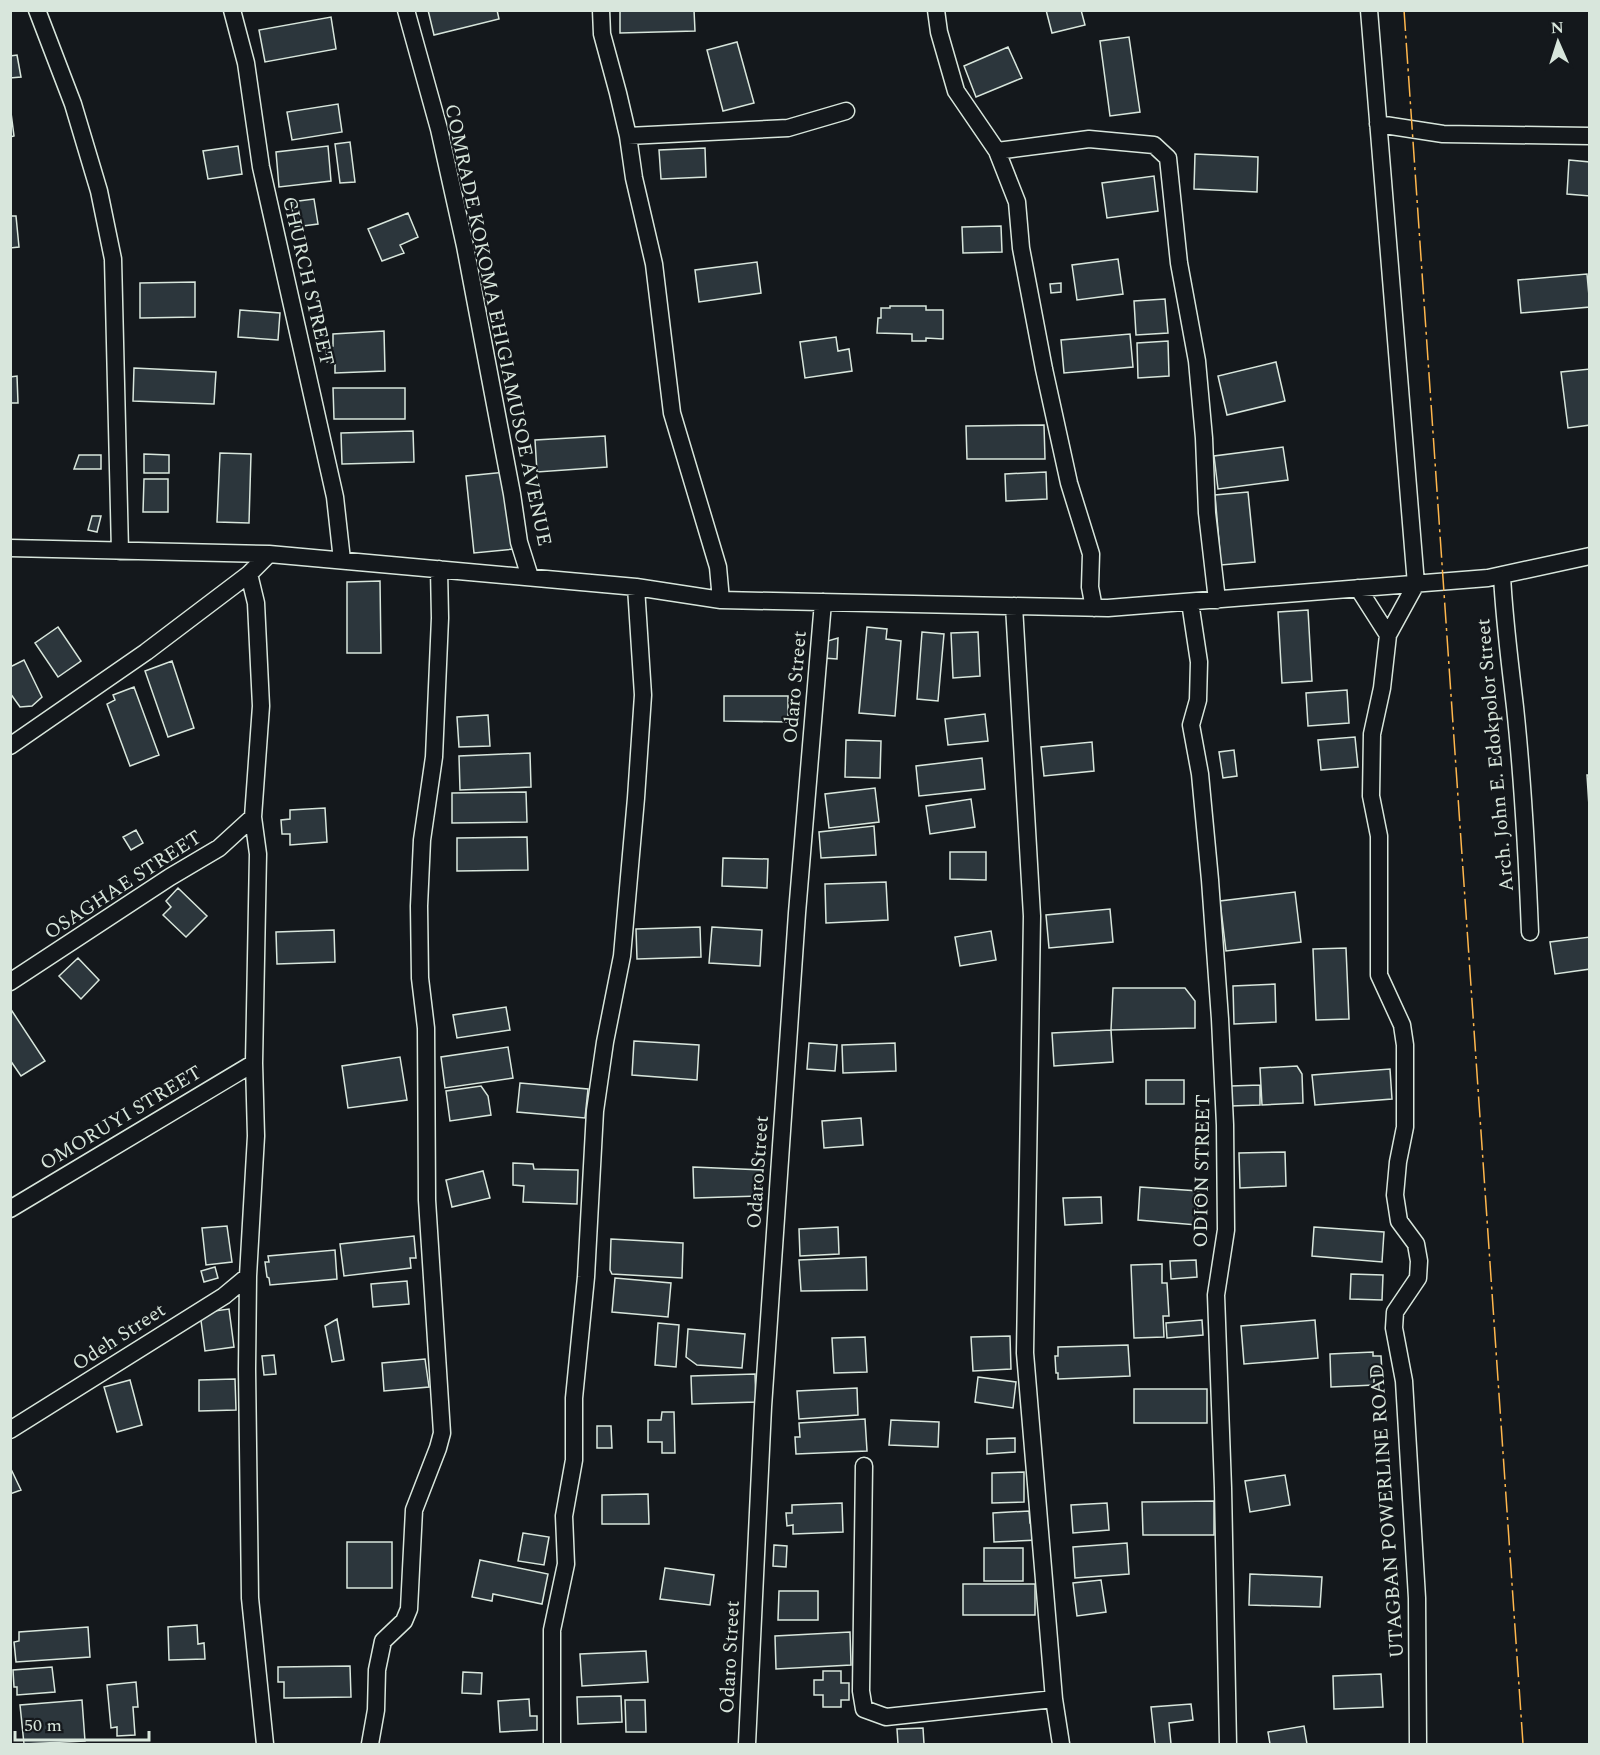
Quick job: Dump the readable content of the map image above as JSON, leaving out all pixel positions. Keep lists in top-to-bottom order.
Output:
{
  "streets": {
    "street": [
      "CHURCH STREET",
      "COMRADE KOKOMA EHIGIAMUSOE AVENUE",
      "Odaro Street",
      "Arch. John E. Edokpolor Street",
      "OSAGHAE STREET",
      "OMORUYI STREET",
      "ODION STREET",
      "Odeh Street",
      "UTAGBAN POWERLINE ROAD"
    ]
  },
  "scale_bar": "50 m",
  "north": "top"
}
